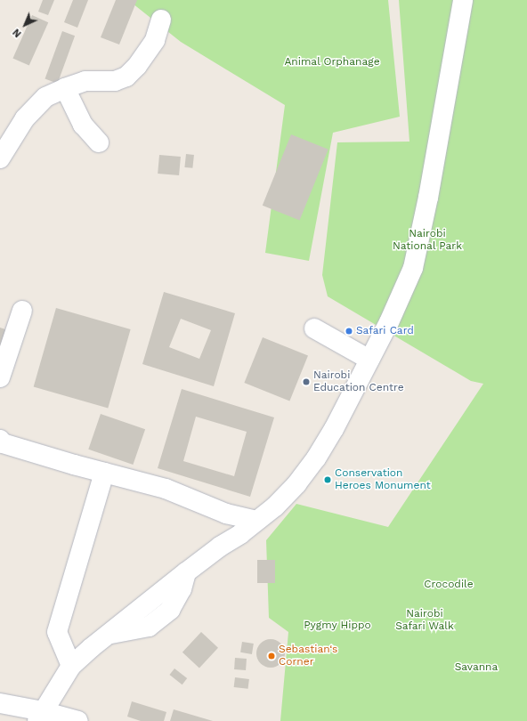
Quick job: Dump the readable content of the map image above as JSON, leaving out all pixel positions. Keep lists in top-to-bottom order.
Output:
{
  "parks": [
    "Animal Orphanage",
    "Nairobi National Park",
    "Crocodile",
    "Nairobi Safari Walk",
    "Pygmy Hippo",
    "Savanna"
  ],
  "places": [
    "Safari Card",
    "Nairobi Education Centre",
    "Conservation Heroes Monument",
    "Sebastian‘s Corner"
  ],
  "north": "bottom left"
}
